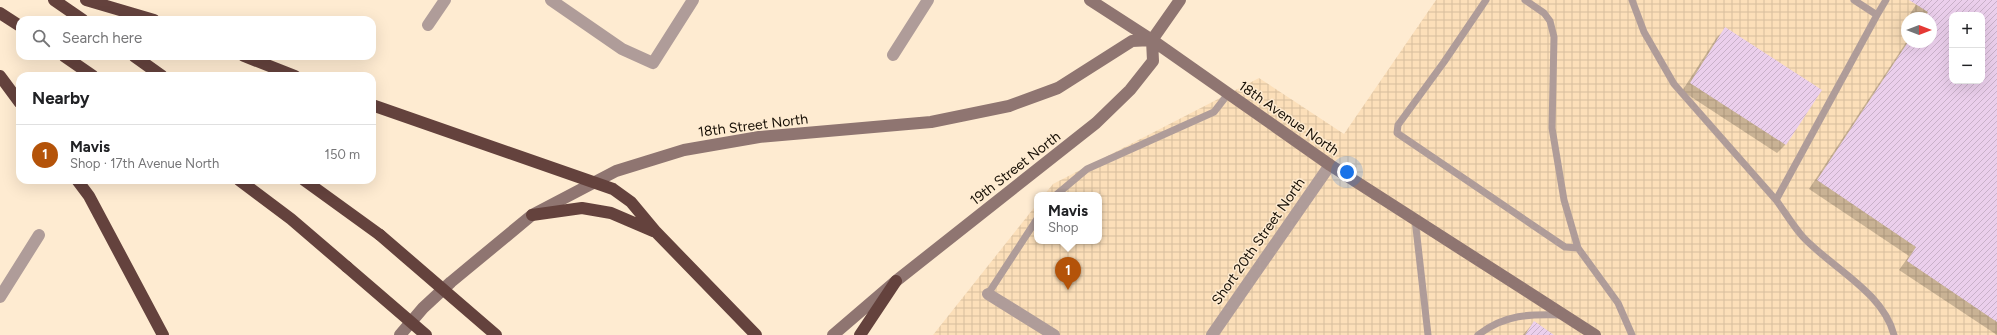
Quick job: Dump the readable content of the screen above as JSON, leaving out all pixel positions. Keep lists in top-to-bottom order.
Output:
{
  "streets": {
    "main road": ["18th Avenue North", "18th Street North", "19th Street North"],
    "street": ["Short 20th Street North"]
  },
  "crossings": [
    ["18th Avenue North", "18th Street North"],
    ["18th Avenue North", "19th Street North"],
    ["18th Avenue North", "Short 20th Street North"],
    ["18th Street North", "19th Street North"]
  ],
  "north": "right",
  "page": {
    "map_buttons": ["+", "−"],
    "search": "Search here",
    "heading": "Nearby",
    "list": [
      {
        "mark": "1",
        "name": "Mavis",
        "note": "Shop · 17th Avenue North",
        "value": "150 m"
      }
    ],
    "popup": ["Mavis", "Shop"],
    "pins": "1"
  }
}
